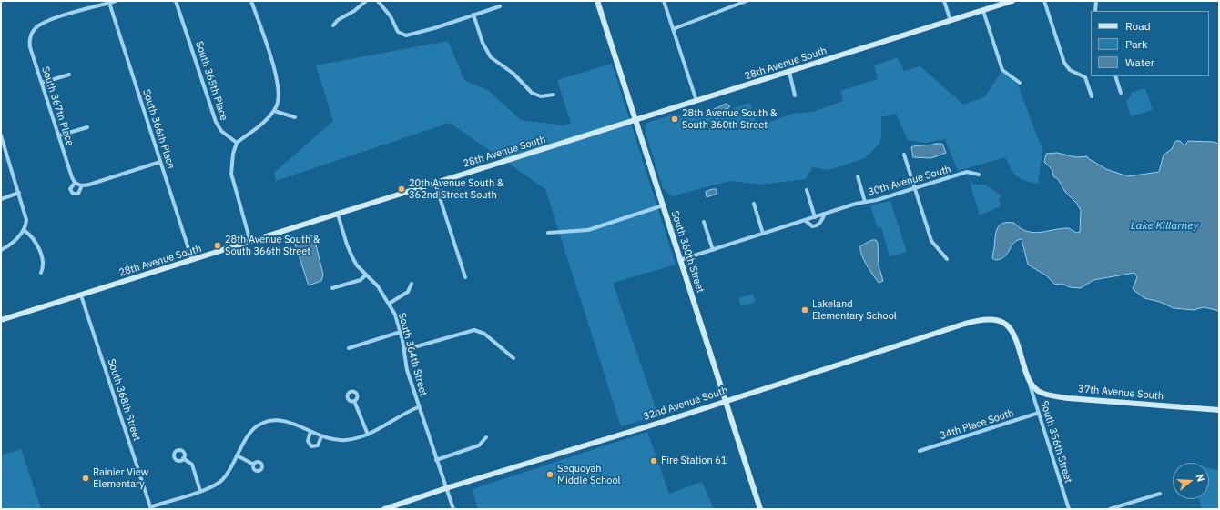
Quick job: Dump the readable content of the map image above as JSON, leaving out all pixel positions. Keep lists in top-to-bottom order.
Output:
{
  "streets": {
    "street": [
      "28th Avenue South",
      "South 365th Place",
      "South 367th Place",
      "South 366th Place",
      "30th Avenue South",
      "South 360th Street",
      "South 364th Street",
      "37th Avenue South",
      "South 368th Street",
      "32nd Avenue South",
      "34th Place South",
      "South 356th Street"
    ]
  },
  "crossings": [
    ["28th Avenue South", "South 366th Place"],
    ["28th Avenue South", "South 360th Street"],
    ["28th Avenue South", "South 364th Street"],
    ["28th Avenue South", "South 368th Street"],
    ["South 367th Place", "South 366th Place"],
    ["30th Avenue South", "South 360th Street"],
    ["South 360th Street", "32nd Avenue South"],
    ["South 364th Street", "32nd Avenue South"],
    ["37th Avenue South", "32nd Avenue South"],
    ["37th Avenue South", "South 356th Street"],
    ["32nd Avenue South", "South 356th Street"],
    ["34th Place South", "South 356th Street"]
  ],
  "water": ["Lake Killarney"],
  "places": [
    "28th Avenue South & South 360th Street",
    "20th Avenue South & 362nd Street South",
    "28th Avenue South & South 366th Street",
    "Lakeland Elementary School",
    "Fire Station 61",
    "Sequoyah Middle School",
    "Rainier View Elementary"
  ],
  "legend": ["Road", "Park", "Water"],
  "north": "right"
}
